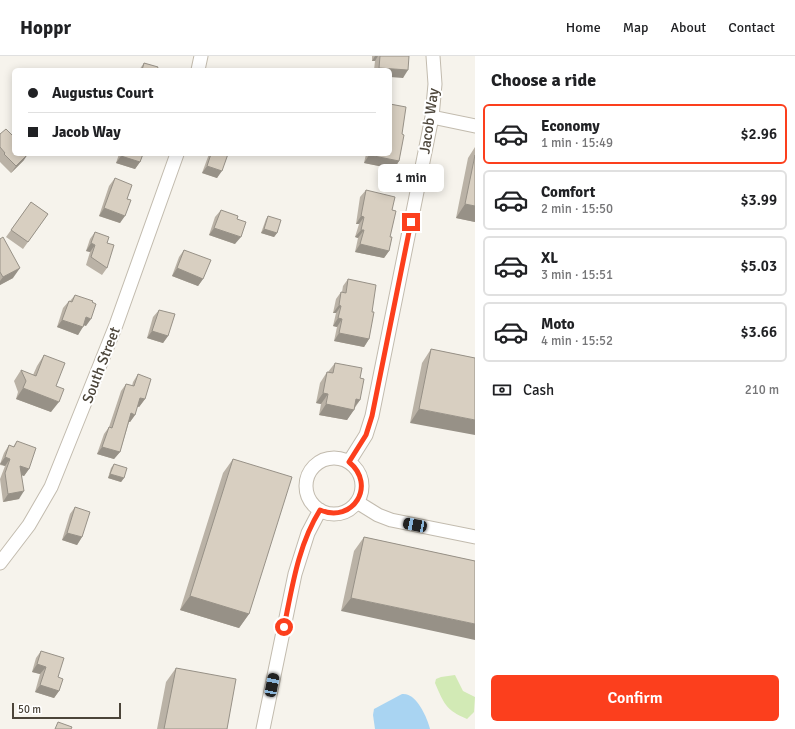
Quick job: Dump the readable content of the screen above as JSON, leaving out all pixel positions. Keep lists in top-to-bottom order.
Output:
{
  "streets": {
    "street": ["Jacob Way", "South Street"]
  },
  "scale_bar": "50 m",
  "page": {
    "header": "Hoppr",
    "nav": [
      "Home",
      "Map",
      "About",
      "Contact"
    ],
    "heading": "Choose a ride",
    "banner": ["Augustus Court", "Jacob Way"],
    "list": [
      {
        "name": "Economy",
        "note": "1 min · 15:49",
        "value": "$2.96"
      },
      {
        "name": "Comfort",
        "note": "2 min · 15:50",
        "value": "$3.99"
      },
      {
        "name": "XL",
        "note": "3 min · 15:51",
        "value": "$5.03"
      },
      {
        "name": "Moto",
        "note": "4 min · 15:52",
        "value": "$3.66"
      }
    ],
    "bubble": "1 min",
    "pay": ["Cash", "210 m"],
    "buttons": "Confirm",
    "scale": "50 m"
  }
}
